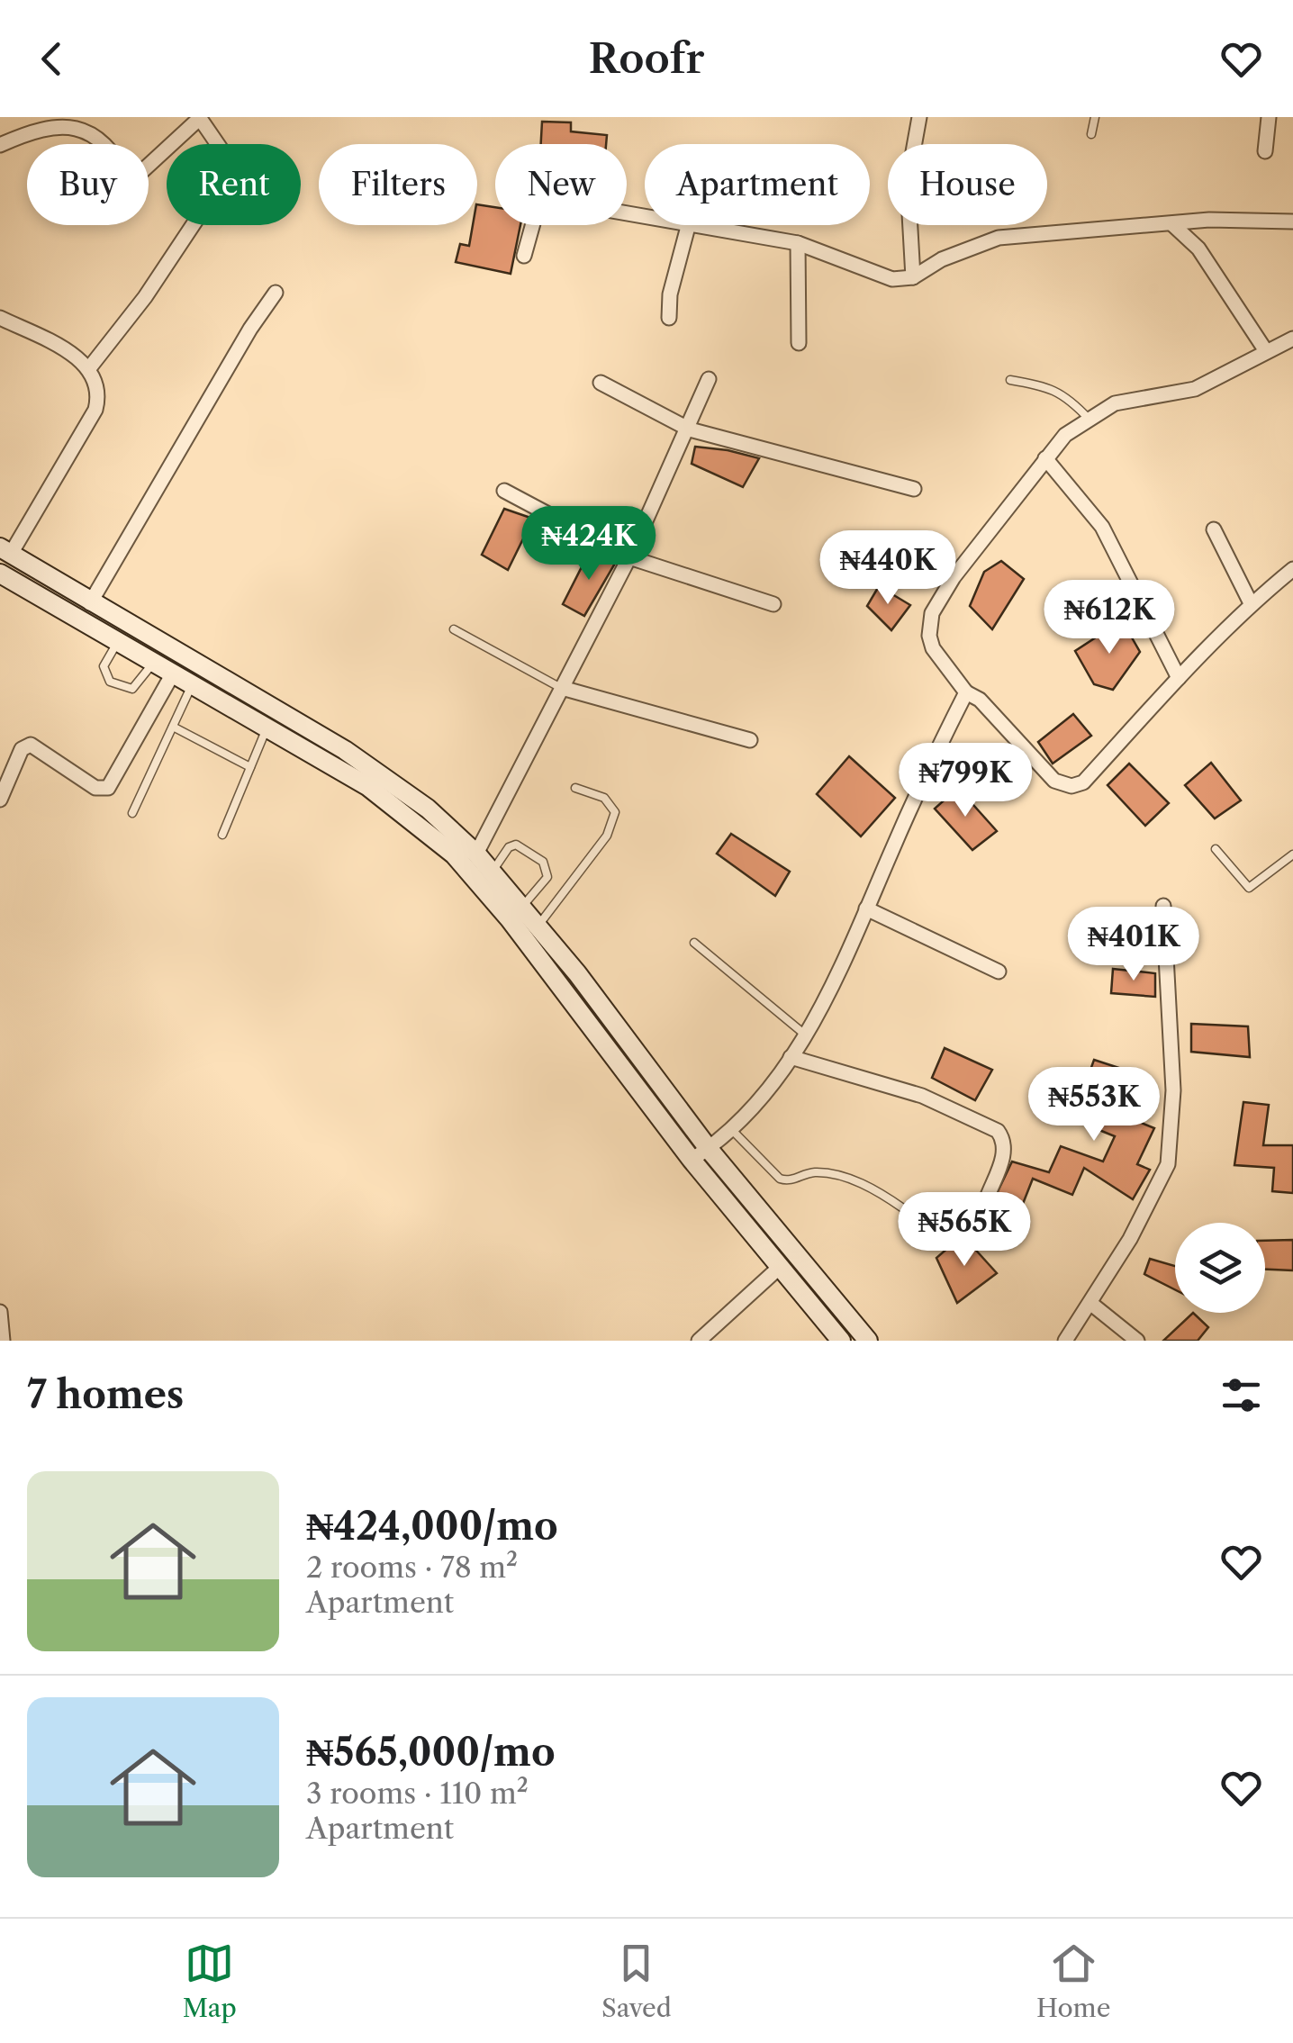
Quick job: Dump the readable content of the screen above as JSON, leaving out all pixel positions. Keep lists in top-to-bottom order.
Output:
{
  "page": {
    "header": "Roofr",
    "chip": [
      "Buy",
      "Rent",
      "Filters",
      "New",
      "Apartment",
      "House"
    ],
    "price": [
      "₦424K",
      "₦440K",
      "₦612K",
      "₦799K",
      "₦401K",
      "₦553K",
      "₦565K"
    ],
    "heading": "7 homes",
    "list": [
      {
        "name": "₦424,000/mo",
        "note": "2 rooms · 78 m² · Apartment"
      },
      {
        "name": "₦565,000/mo",
        "note": "3 rooms · 110 m² · Apartment"
      }
    ],
    "tabs": ["Map", "Saved", "Home"]
  }
}
